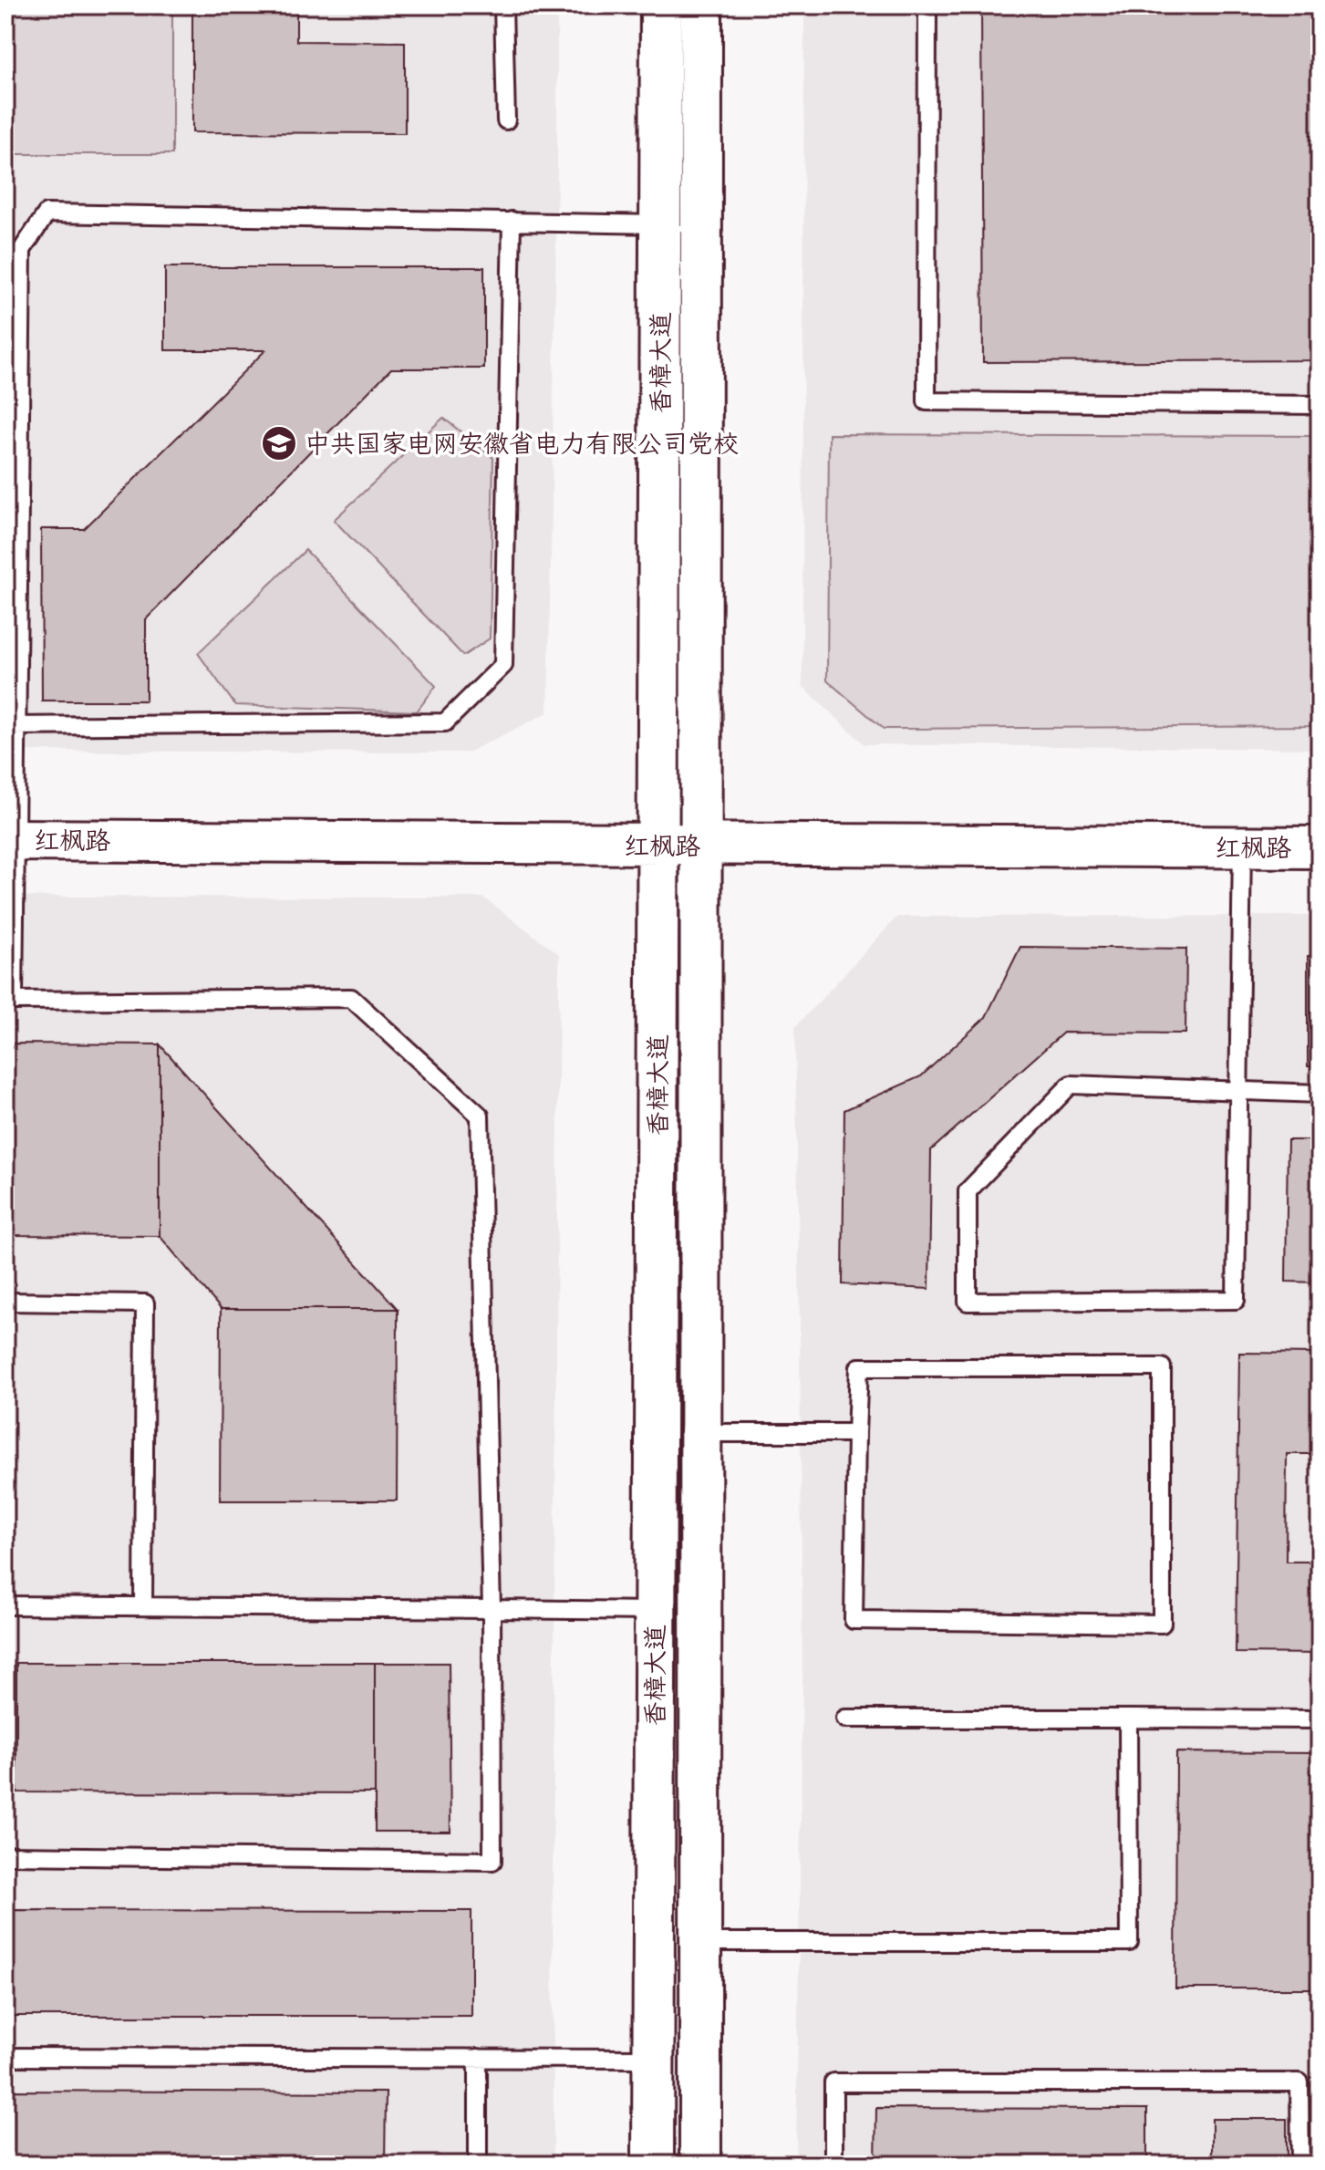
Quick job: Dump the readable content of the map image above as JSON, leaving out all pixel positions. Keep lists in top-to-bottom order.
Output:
{
  "streets": {
    "main road": ["香樟大道", "红枫路"]
  },
  "crossings": [
    ["香樟大道", "红枫路"]
  ],
  "places": {
    "school or university": ["中共国家电网安徽省电力有限公司党校"]
  }
}
